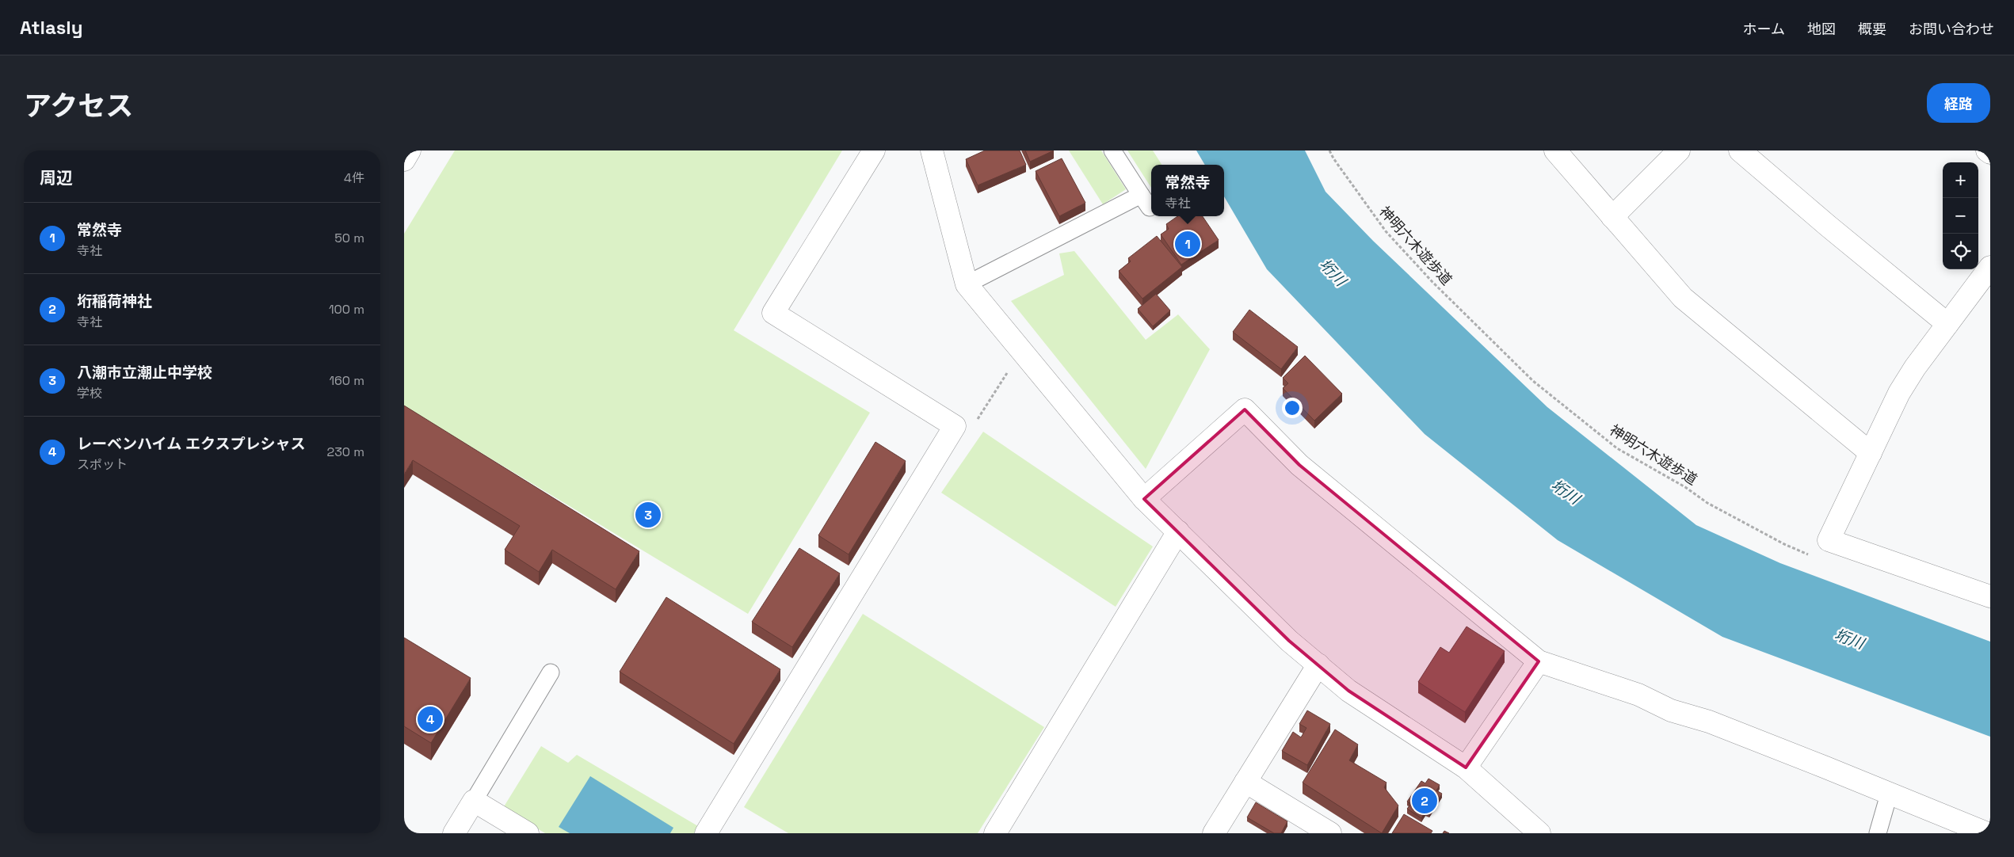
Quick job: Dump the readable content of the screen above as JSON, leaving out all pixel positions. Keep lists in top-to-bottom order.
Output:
{
  "streets": {
    "path": ["神明六木遊歩道"]
  },
  "water": ["垳川"],
  "page": {
    "header": "Atlasly",
    "nav": [
      "ホーム",
      "地図",
      "概要",
      "お問い合わせ"
    ],
    "title": "アクセス",
    "buttons": "経路",
    "heading": ["周辺", "4件"],
    "map_buttons": ["+", "−"],
    "popup": ["常然寺", "寺社"],
    "list": [
      {
        "mark": "1",
        "name": "常然寺",
        "note": "寺社",
        "value": "50 m"
      },
      {
        "mark": "2",
        "name": "垳稲荷神社",
        "note": "寺社",
        "value": "100 m"
      },
      {
        "mark": "3",
        "name": "八潮市立潮止中学校",
        "note": "学校",
        "value": "160 m"
      },
      {
        "mark": "4",
        "name": "レーベンハイム エクスプレシャス",
        "note": "スポット",
        "value": "230 m"
      }
    ],
    "pins": [
      "1",
      "3",
      "4",
      "2"
    ]
  }
}
